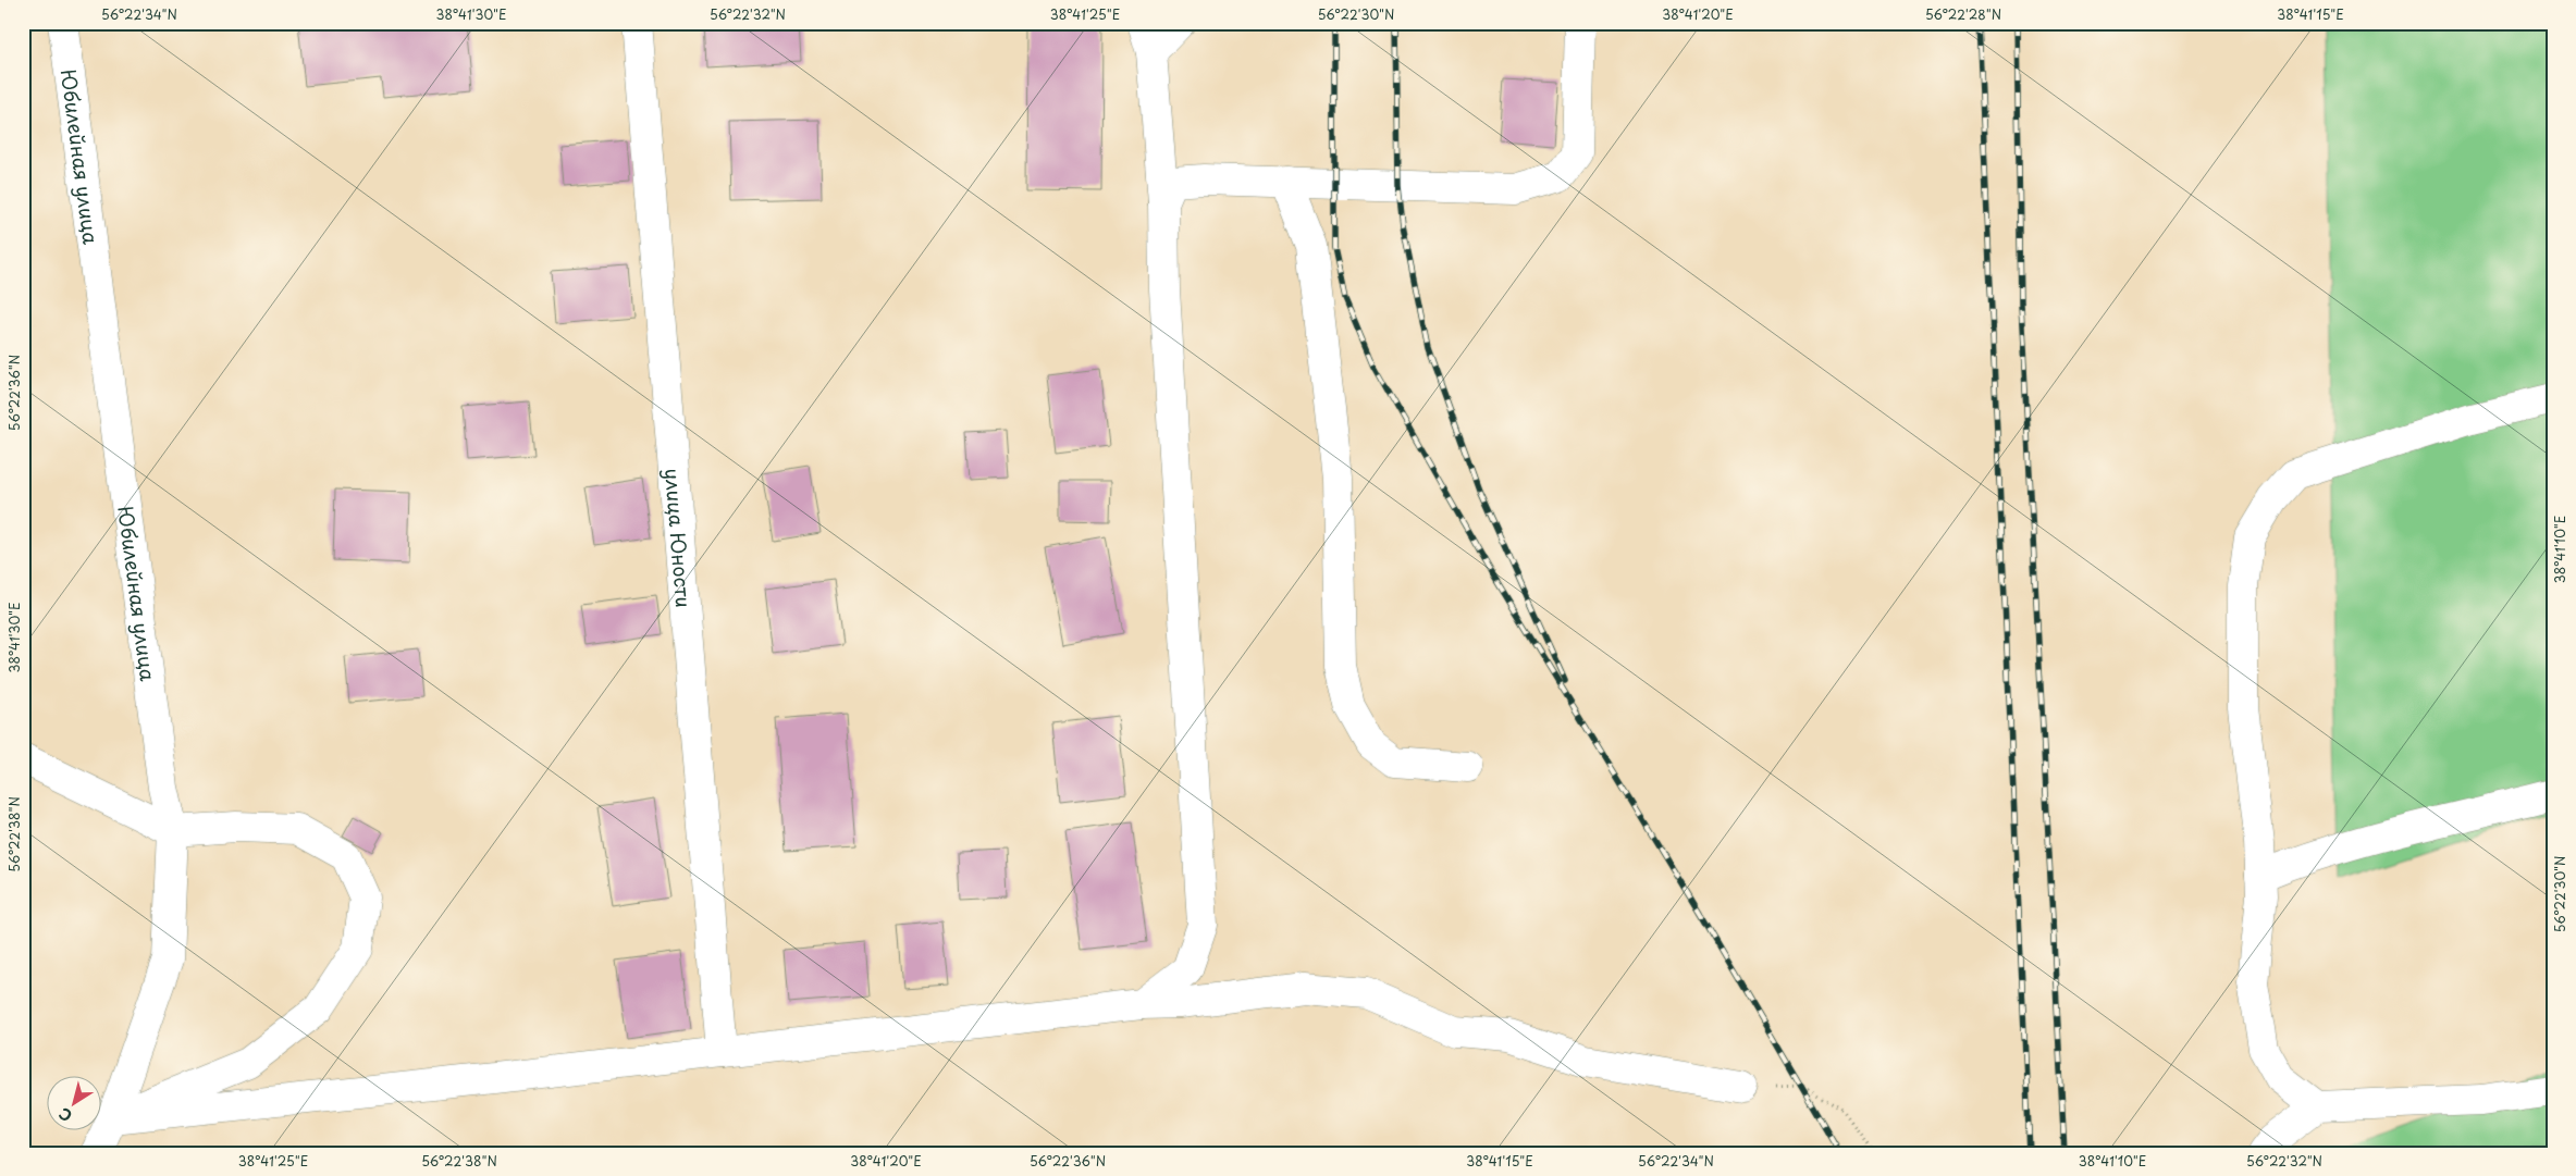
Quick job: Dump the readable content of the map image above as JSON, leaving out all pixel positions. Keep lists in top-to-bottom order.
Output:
{
  "streets": {
    "street": ["Юбилейная улица", "улица Юности"]
  },
  "north": "bottom left",
  "coordinates": [
    "56°22'34\"N",
    "38°41'30\"E",
    "56°22'32\"N",
    "38°41'25\"E",
    "56°22'30\"N",
    "38°41'20\"E",
    "56°22'28\"N",
    "38°41'15\"E",
    "56°22'36\"N",
    "38°41'10\"E",
    "56°22'38\"N"
  ]
}
